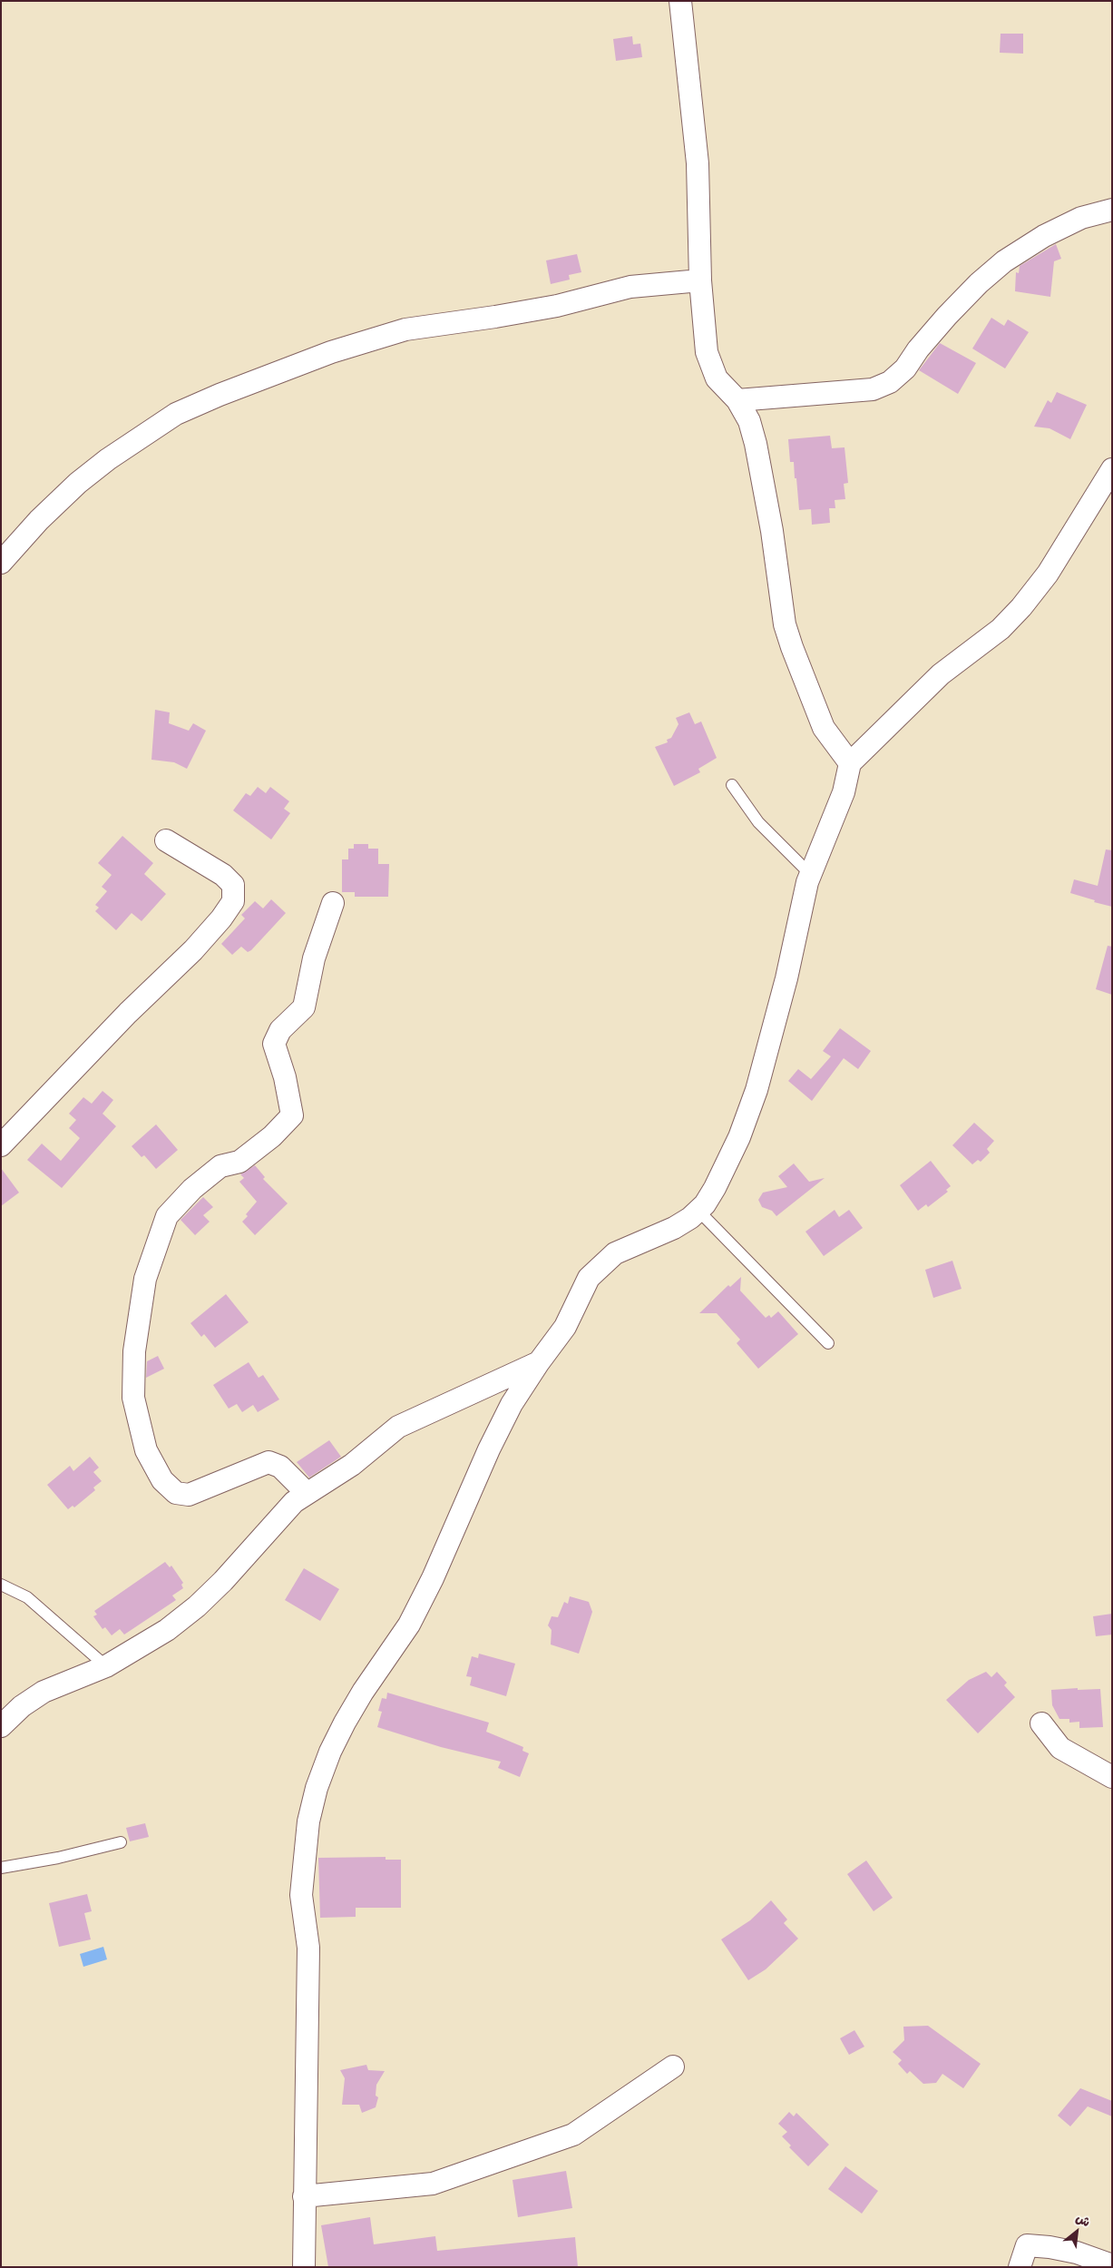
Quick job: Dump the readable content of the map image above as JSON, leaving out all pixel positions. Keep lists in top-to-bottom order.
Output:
{
  "north": "top right"
}
